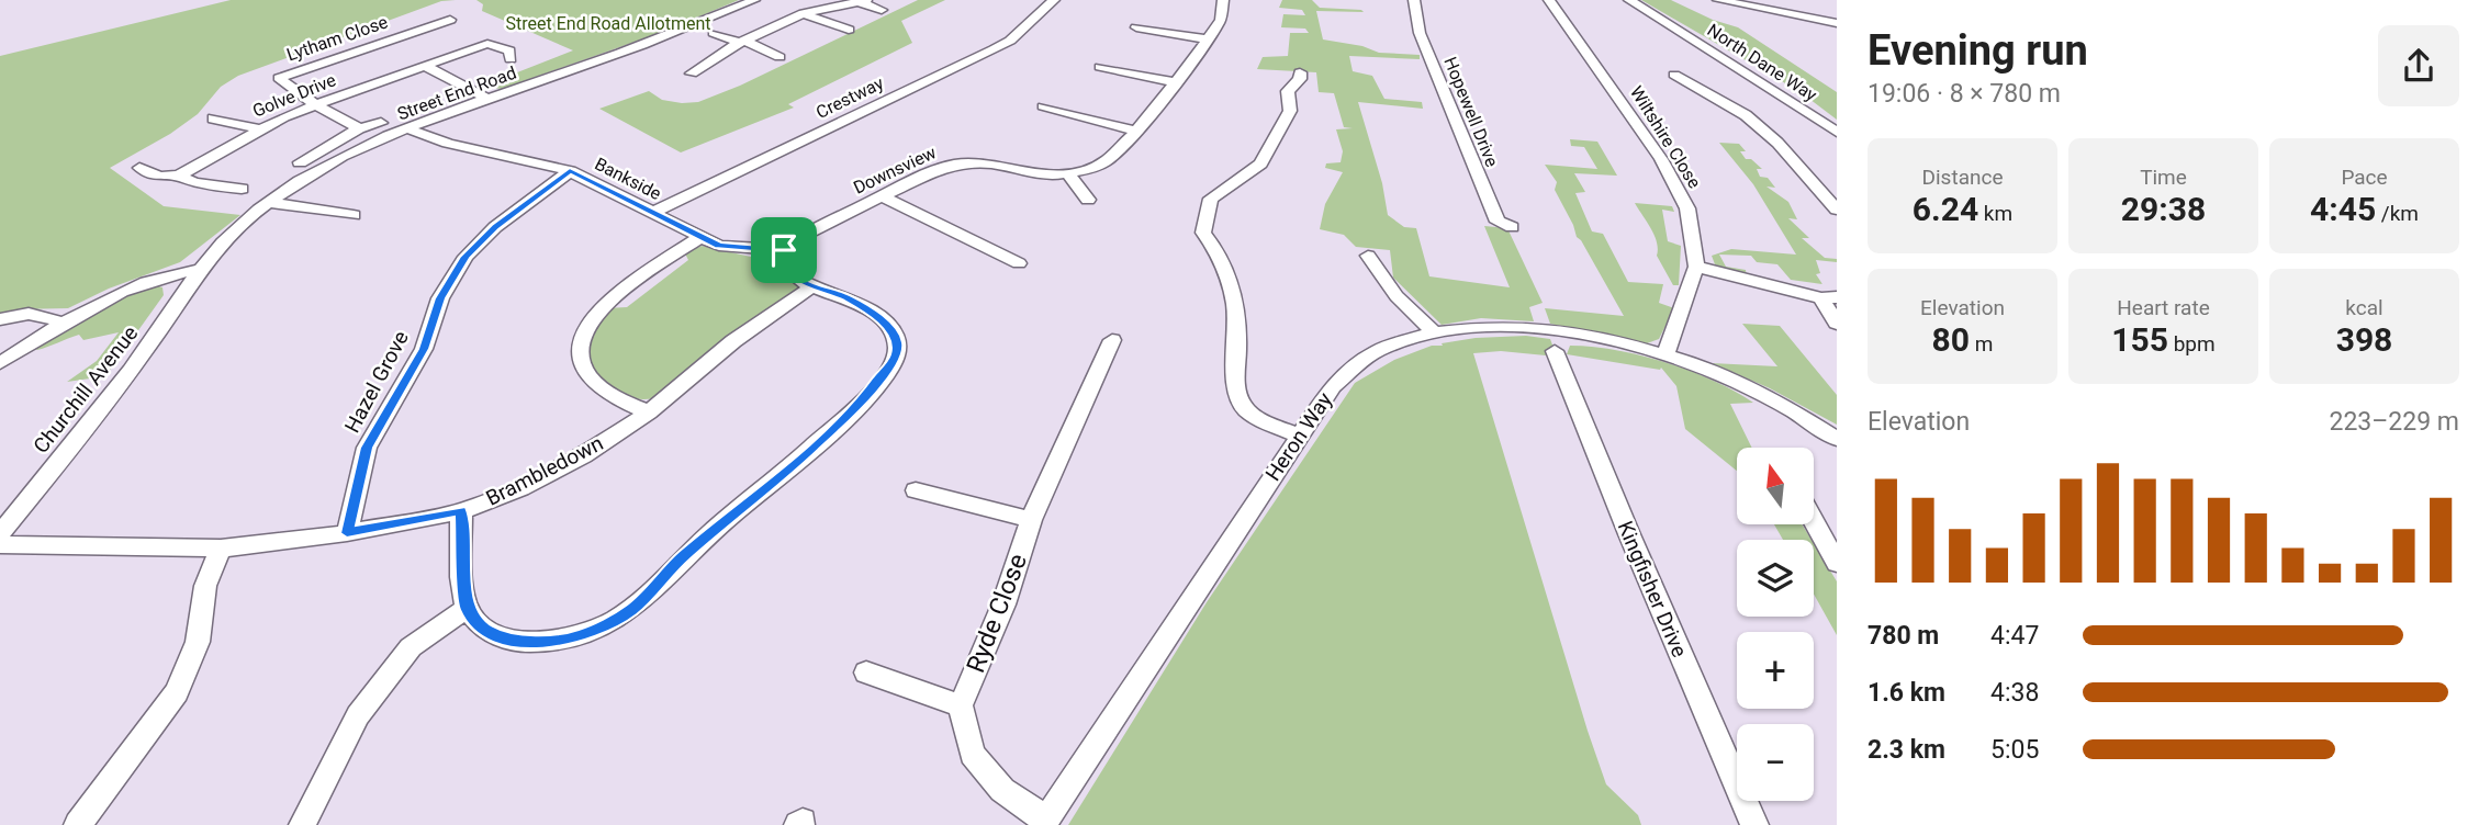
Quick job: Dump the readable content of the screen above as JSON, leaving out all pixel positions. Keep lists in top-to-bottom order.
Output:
{
  "streets": {
    "street": [
      "Lytham Close",
      "North Dane Way",
      "Street End Road",
      "Golve Drive",
      "Crestway",
      "Hopewell Drive",
      "Wiltshire Close",
      "Downsview",
      "Bankside",
      "Hazel Grove",
      "Churchill Avenue",
      "Heron Way",
      "Brambledown",
      "Kingfisher Drive",
      "Ryde Close"
    ]
  },
  "crossings": [
    ["Lytham Close", "Golve Drive"],
    ["Street End Road", "Bankside"],
    ["Street End Road", "Churchill Avenue"],
    ["Crestway", "Bankside"],
    ["Wiltshire Close", "Heron Way"],
    ["Downsview", "Bankside"],
    ["Bankside", "Hazel Grove"],
    ["Hazel Grove", "Brambledown"]
  ],
  "parks": ["Street End Road Allotment"],
  "north": "top",
  "page": {
    "heading": ["Evening run", "19:06 · 8 × 780 m"],
    "stats": [
      ["Distance", "6.24 km"],
      ["Time", "29:38"],
      ["Pace", "4:45 /km"],
      ["Elevation", "80 m"],
      ["Heart rate", "155 bpm"],
      ["kcal", "398"]
    ],
    "chart": ["Elevation", "223–229 m"],
    "map_buttons": ["+", "−"],
    "list": [
      {
        "name": "780 m",
        "note": "4:47"
      },
      {
        "name": "1.6 km",
        "note": "4:38"
      },
      {
        "name": "2.3 km",
        "note": "5:05"
      }
    ]
  }
}
